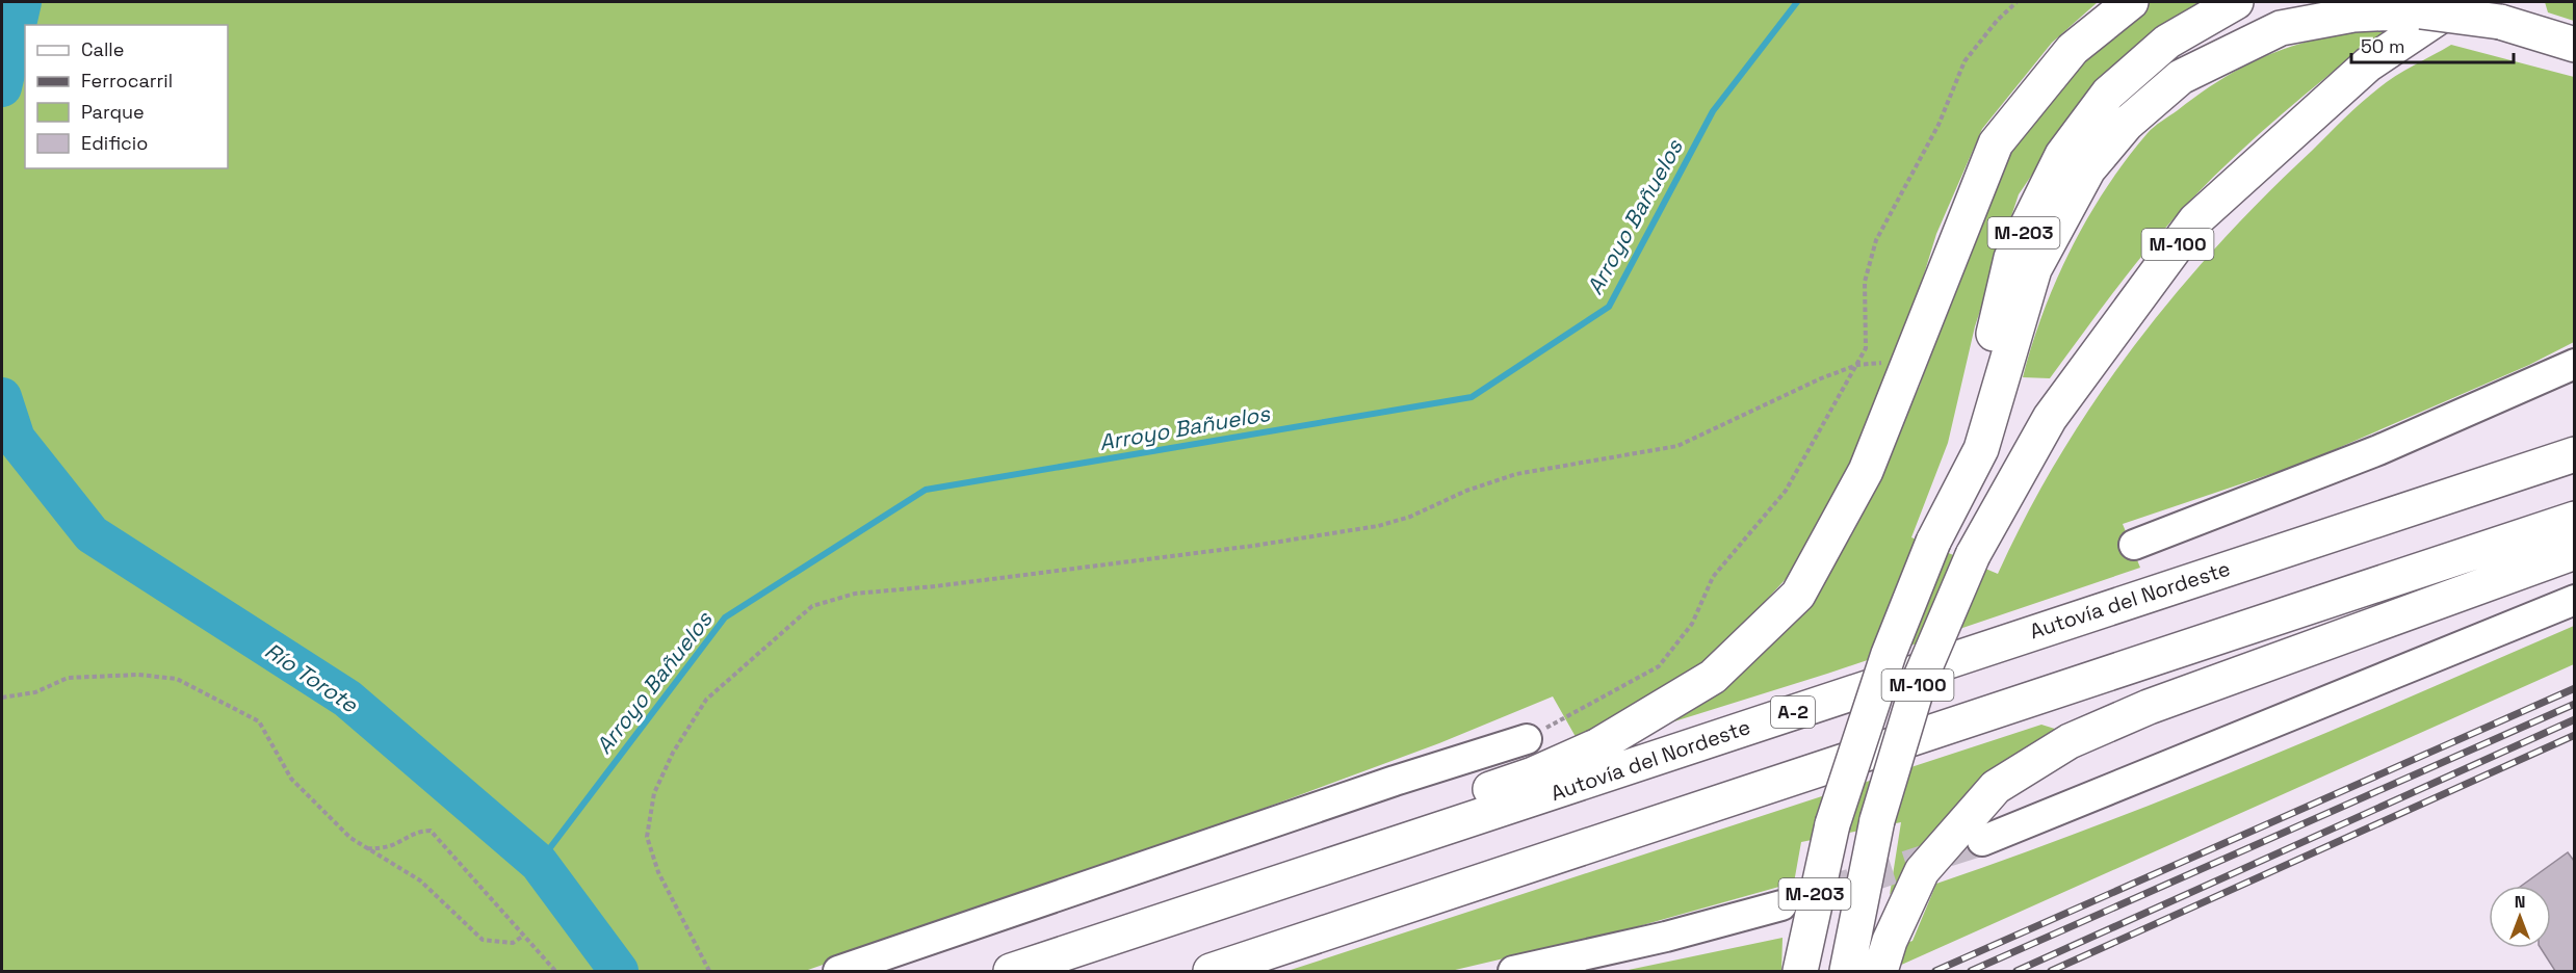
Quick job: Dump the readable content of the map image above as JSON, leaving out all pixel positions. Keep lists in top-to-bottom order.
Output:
{
  "streets": {
    "highway": [
      "M-203",
      "M-100",
      "Autovía del Nordeste",
      "A-2"
    ]
  },
  "crossings": [
    ["Autovía del Nordeste", "A-2"]
  ],
  "water": ["Arroyo Bañuelos", "Río Torote"],
  "legend": [
    "Calle",
    "Ferrocarril",
    "Parque",
    "Edificio"
  ],
  "scale_bar": "50 m",
  "north": "top"
}
